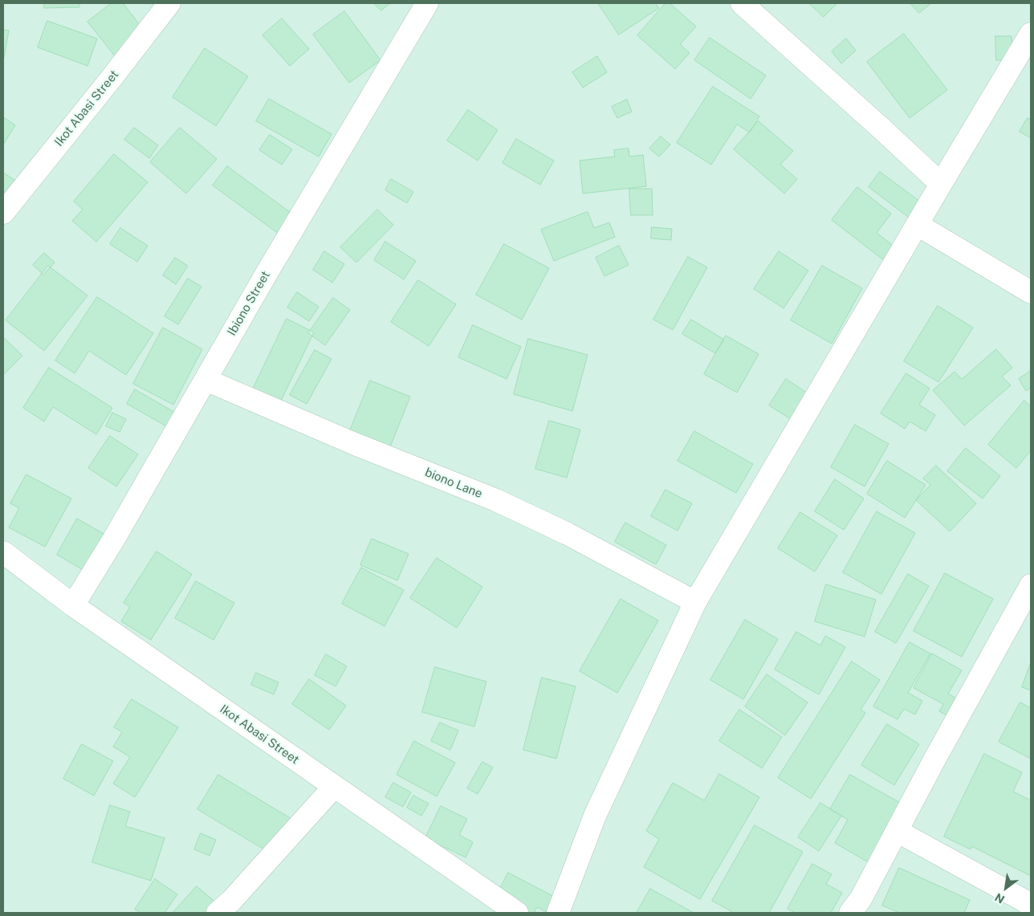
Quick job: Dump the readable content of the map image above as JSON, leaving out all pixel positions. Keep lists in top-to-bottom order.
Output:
{
  "streets": {
    "street": ["Ikot Abasi Street", "Ibiono Street", "biono Lane"]
  },
  "crossings": [
    ["Ikot Abasi Street", "Ibiono Street"],
    ["Ibiono Street", "biono Lane"]
  ],
  "north": "bottom left"
}
